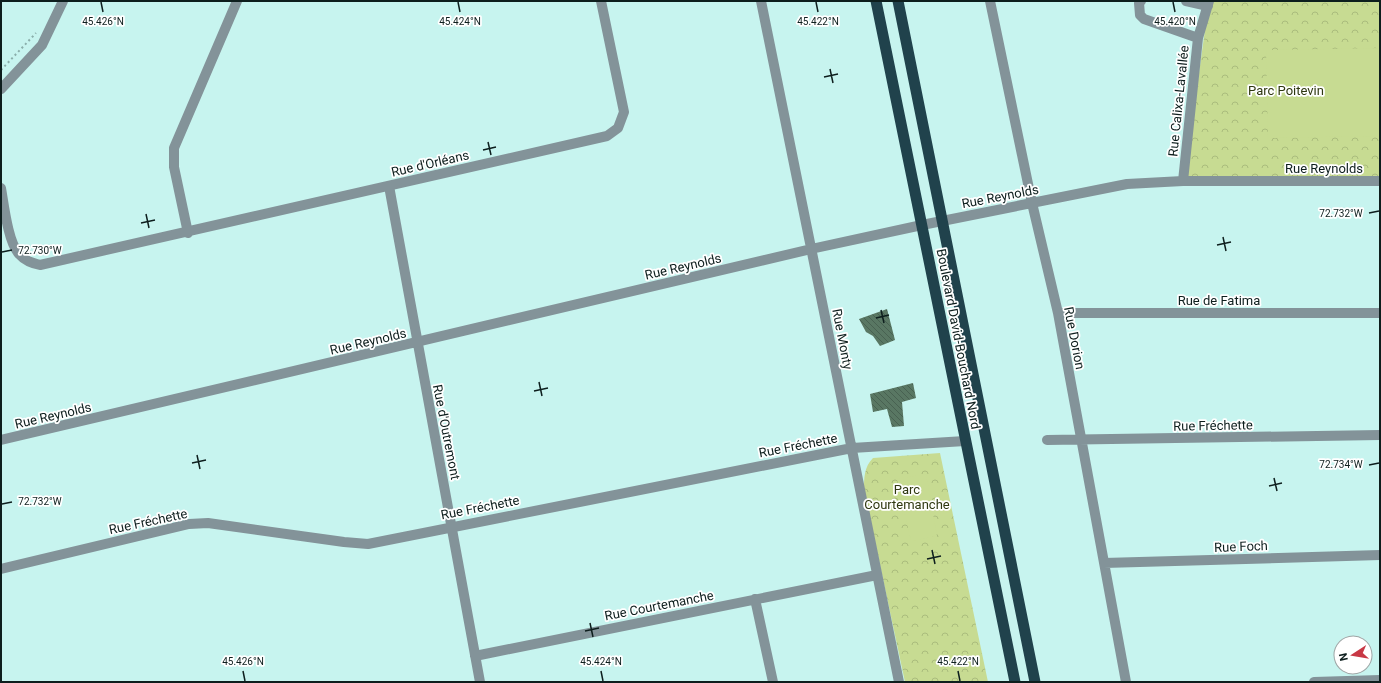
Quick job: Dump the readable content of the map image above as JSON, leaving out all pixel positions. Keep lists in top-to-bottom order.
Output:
{
  "streets": {
    "highway": ["Boulevard David-Bouchard Nord"],
    "street": [
      "Rue Calixa-Lavallée",
      "Rue d'Orléans",
      "Rue Reynolds",
      "Rue de Fatima",
      "Rue Dorion",
      "Rue Monty",
      "Rue Fréchette",
      "Rue d'Outremont",
      "Rue Foch",
      "Rue Courtemanche"
    ]
  },
  "crossings": [
    ["Rue Calixa-Lavallée", "Rue Reynolds"],
    ["Rue d'Orléans", "Rue d'Outremont"],
    ["Rue Reynolds", "Rue Dorion"],
    ["Rue Reynolds", "Rue Monty"],
    ["Rue Reynolds", "Boulevard David-Bouchard Nord"],
    ["Rue Reynolds", "Rue d'Outremont"],
    ["Rue de Fatima", "Rue Dorion"],
    ["Rue Dorion", "Rue Fréchette"],
    ["Rue Dorion", "Rue Foch"],
    ["Rue Monty", "Rue Fréchette"],
    ["Rue Monty", "Rue Courtemanche"],
    ["Boulevard David-Bouchard Nord", "Rue Fréchette"],
    ["Rue Fréchette", "Rue d'Outremont"],
    ["Rue d'Outremont", "Rue Courtemanche"]
  ],
  "parks": ["Parc Poitevin", "Parc Courtemanche"],
  "north": "left",
  "coordinates": [
    "45.426°N",
    "45.424°N",
    "45.422°N",
    "45.420°N",
    "72.732°W",
    "72.730°W",
    "72.734°W"
  ]
}
